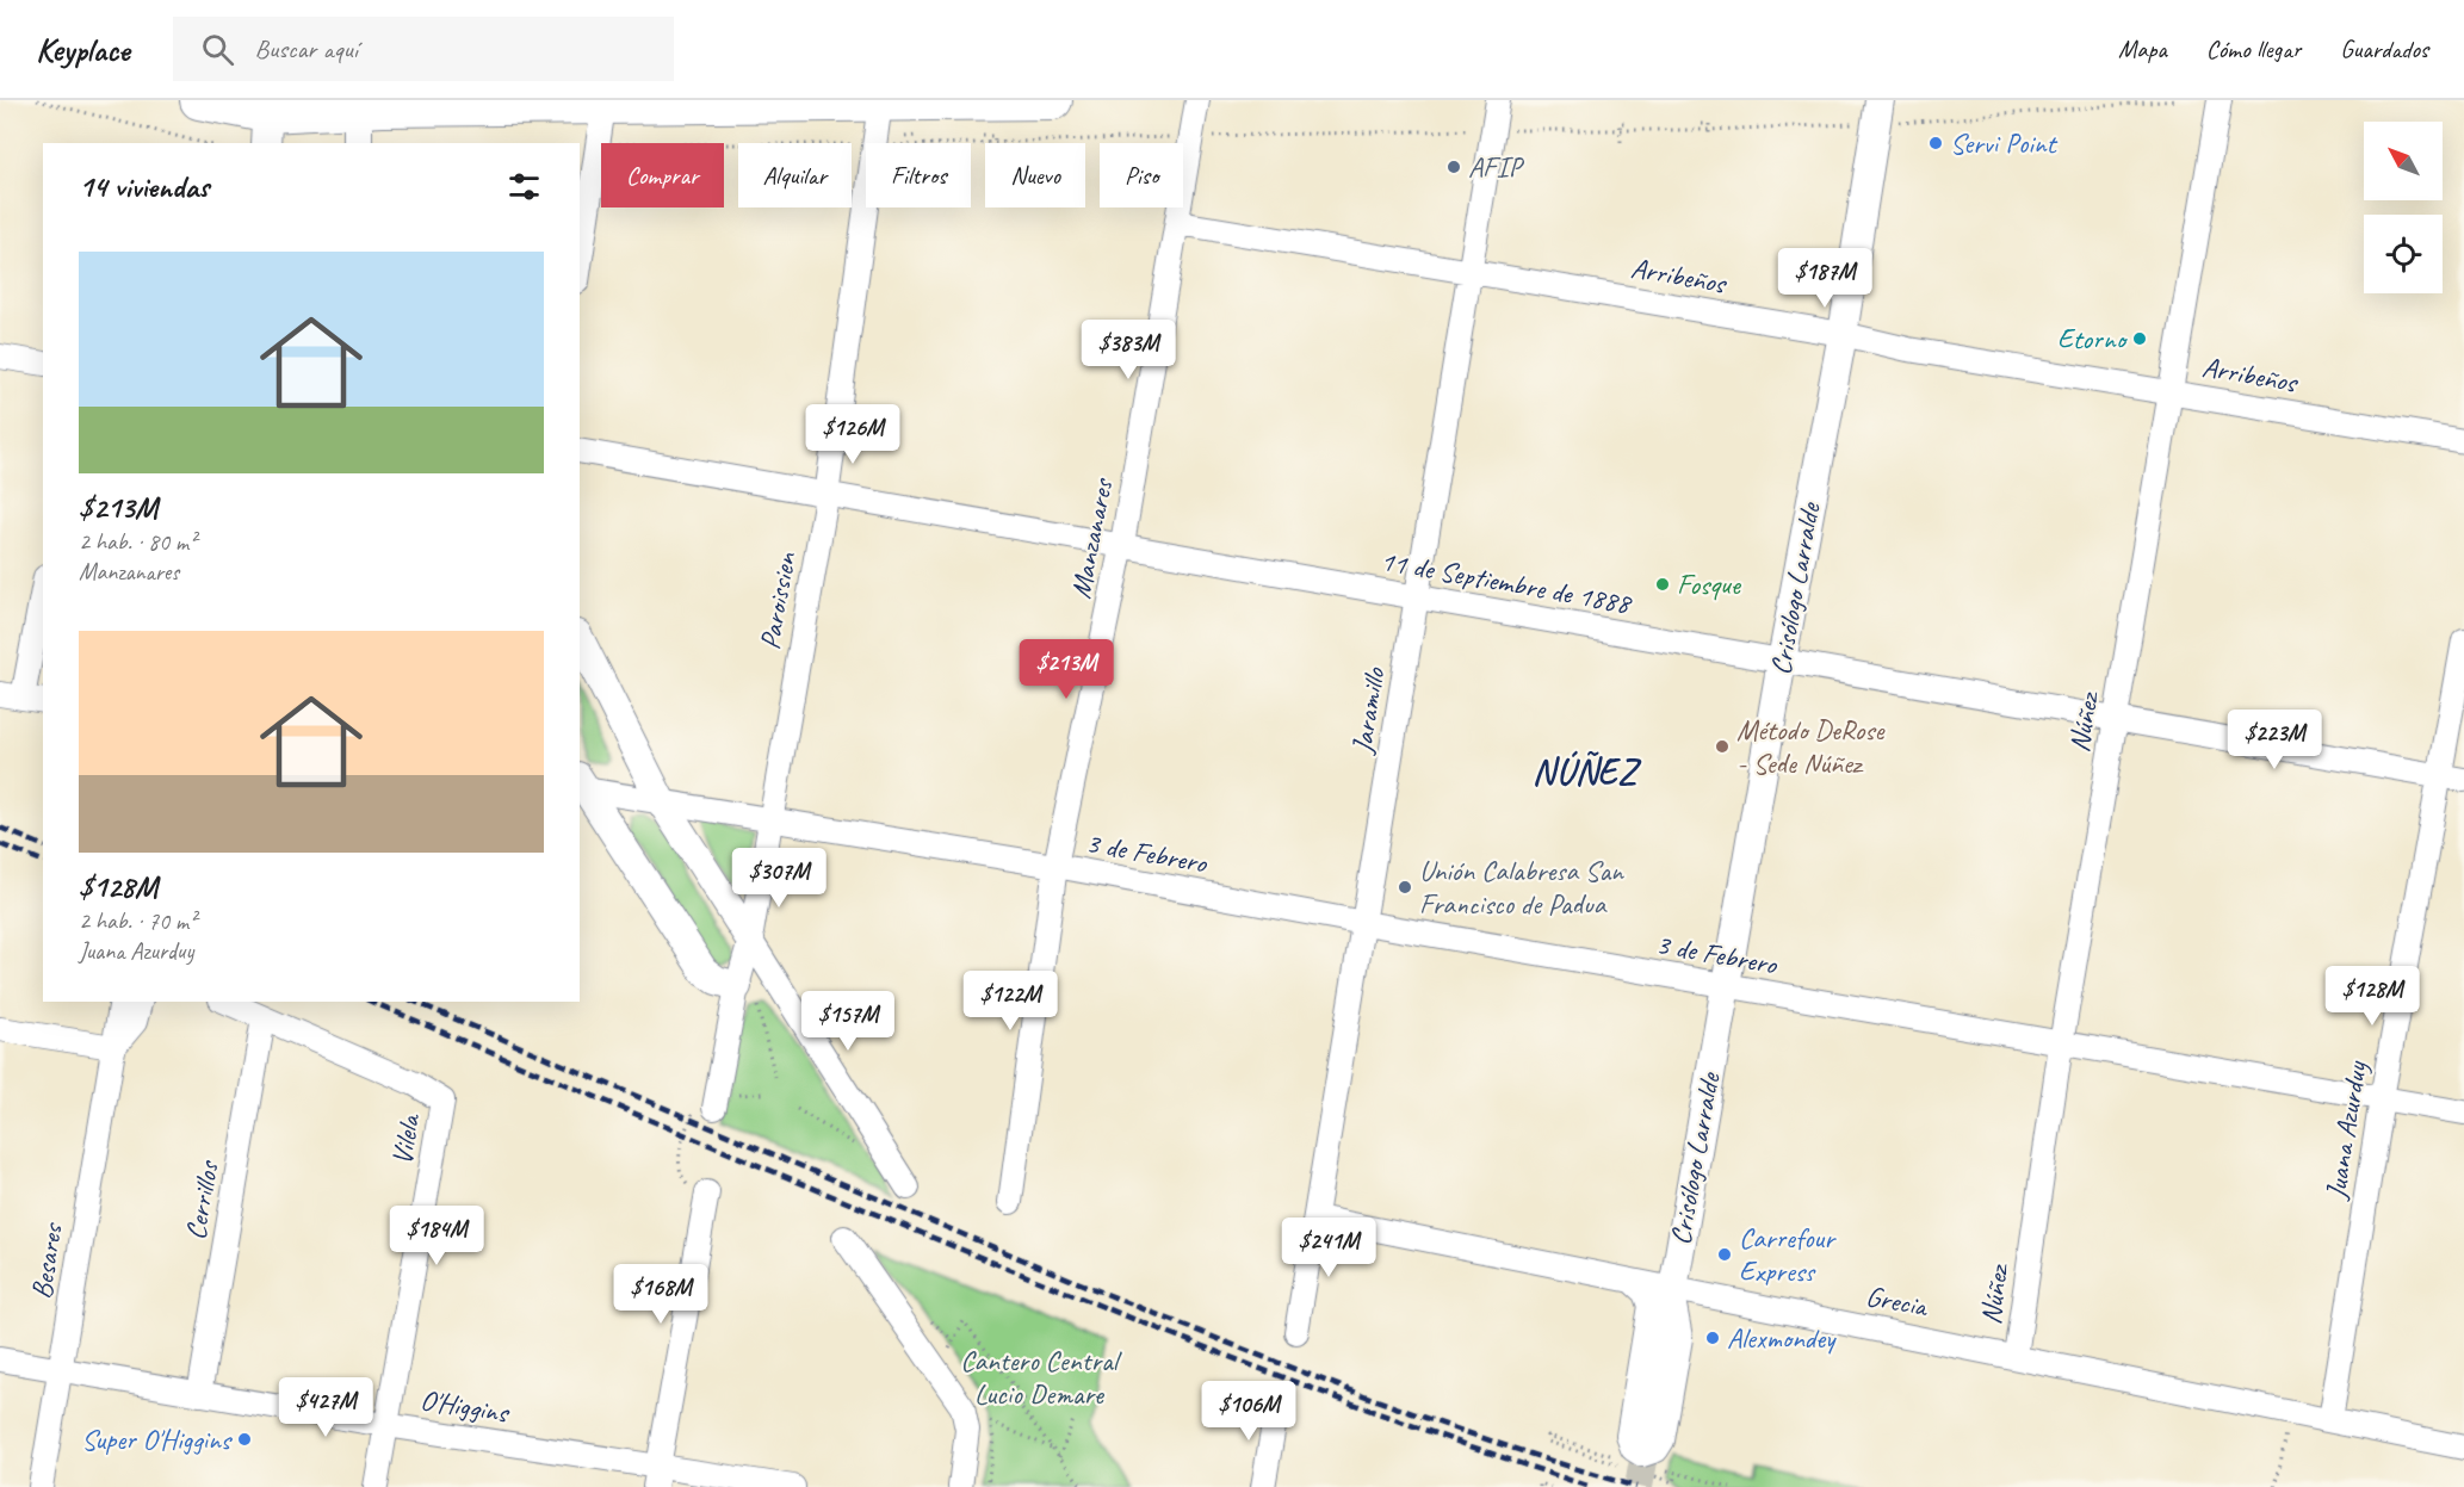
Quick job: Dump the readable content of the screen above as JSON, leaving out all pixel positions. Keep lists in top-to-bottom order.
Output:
{
  "streets": {
    "street": [
      "Arribeños",
      "Manzanares",
      "11 de Septiembre de 1888",
      "Crisólogo Larralde",
      "Paroissien",
      "Jaramillo",
      "Núñez",
      "3 de Febrero",
      "Juana Azurduy",
      "Vilela",
      "Cerrillos",
      "Besares",
      "Grecia",
      "O'Higgins"
    ]
  },
  "crossings": [
    ["Arribeños", "Manzanares"],
    ["Arribeños", "Crisólogo Larralde"],
    ["Arribeños", "Jaramillo"],
    ["Arribeños", "Núñez"],
    ["Manzanares", "11 de Septiembre de 1888"],
    ["Manzanares", "3 de Febrero"],
    ["11 de Septiembre de 1888", "Crisólogo Larralde"],
    ["11 de Septiembre de 1888", "Paroissien"],
    ["11 de Septiembre de 1888", "Jaramillo"],
    ["11 de Septiembre de 1888", "Núñez"],
    ["11 de Septiembre de 1888", "Juana Azurduy"],
    ["Crisólogo Larralde", "3 de Febrero"],
    ["Crisólogo Larralde", "Grecia"],
    ["Paroissien", "3 de Febrero"],
    ["Jaramillo", "3 de Febrero"],
    ["Jaramillo", "Grecia"],
    ["Núñez", "3 de Febrero"],
    ["Núñez", "Grecia"],
    ["3 de Febrero", "Juana Azurduy"],
    ["Juana Azurduy", "Grecia"],
    ["Vilela", "Cerrillos"],
    ["Vilela", "O'Higgins"],
    ["Cerrillos", "O'Higgins"],
    ["Besares", "O'Higgins"]
  ],
  "districts": ["NÚÑEZ"],
  "parks": ["Cantero Central Lucio Demare"],
  "places": [
    "Servi Point",
    "AFIP",
    "Etorno",
    "Fosque",
    "Método DeRose - Sede Núñez",
    "Unión Calabresa San Francisco de Padua",
    "Carrefour Express",
    "Alexmondey",
    "Super O'Higgins"
  ],
  "north": "top left",
  "page": {
    "header": "Keyplace",
    "search": "Buscar aquí",
    "nav": ["Mapa", "Cómo llegar", "Guardados"],
    "chip": [
      "Comprar",
      "Alquilar",
      "Filtros",
      "Nuevo",
      "Piso"
    ],
    "heading": "14 viviendas",
    "list": [
      {
        "name": "$213M",
        "note": "2 hab. · 80 m² · Manzanares"
      },
      {
        "name": "$128M",
        "note": "2 hab. · 70 m² · Juana Azurduy"
      }
    ],
    "price": [
      "$187M",
      "$383M",
      "$126M",
      "$213M",
      "$223M",
      "$307M",
      "$128M",
      "$122M",
      "$157M",
      "$184M",
      "$241M",
      "$168M",
      "$427M",
      "$106M"
    ]
  }
}
